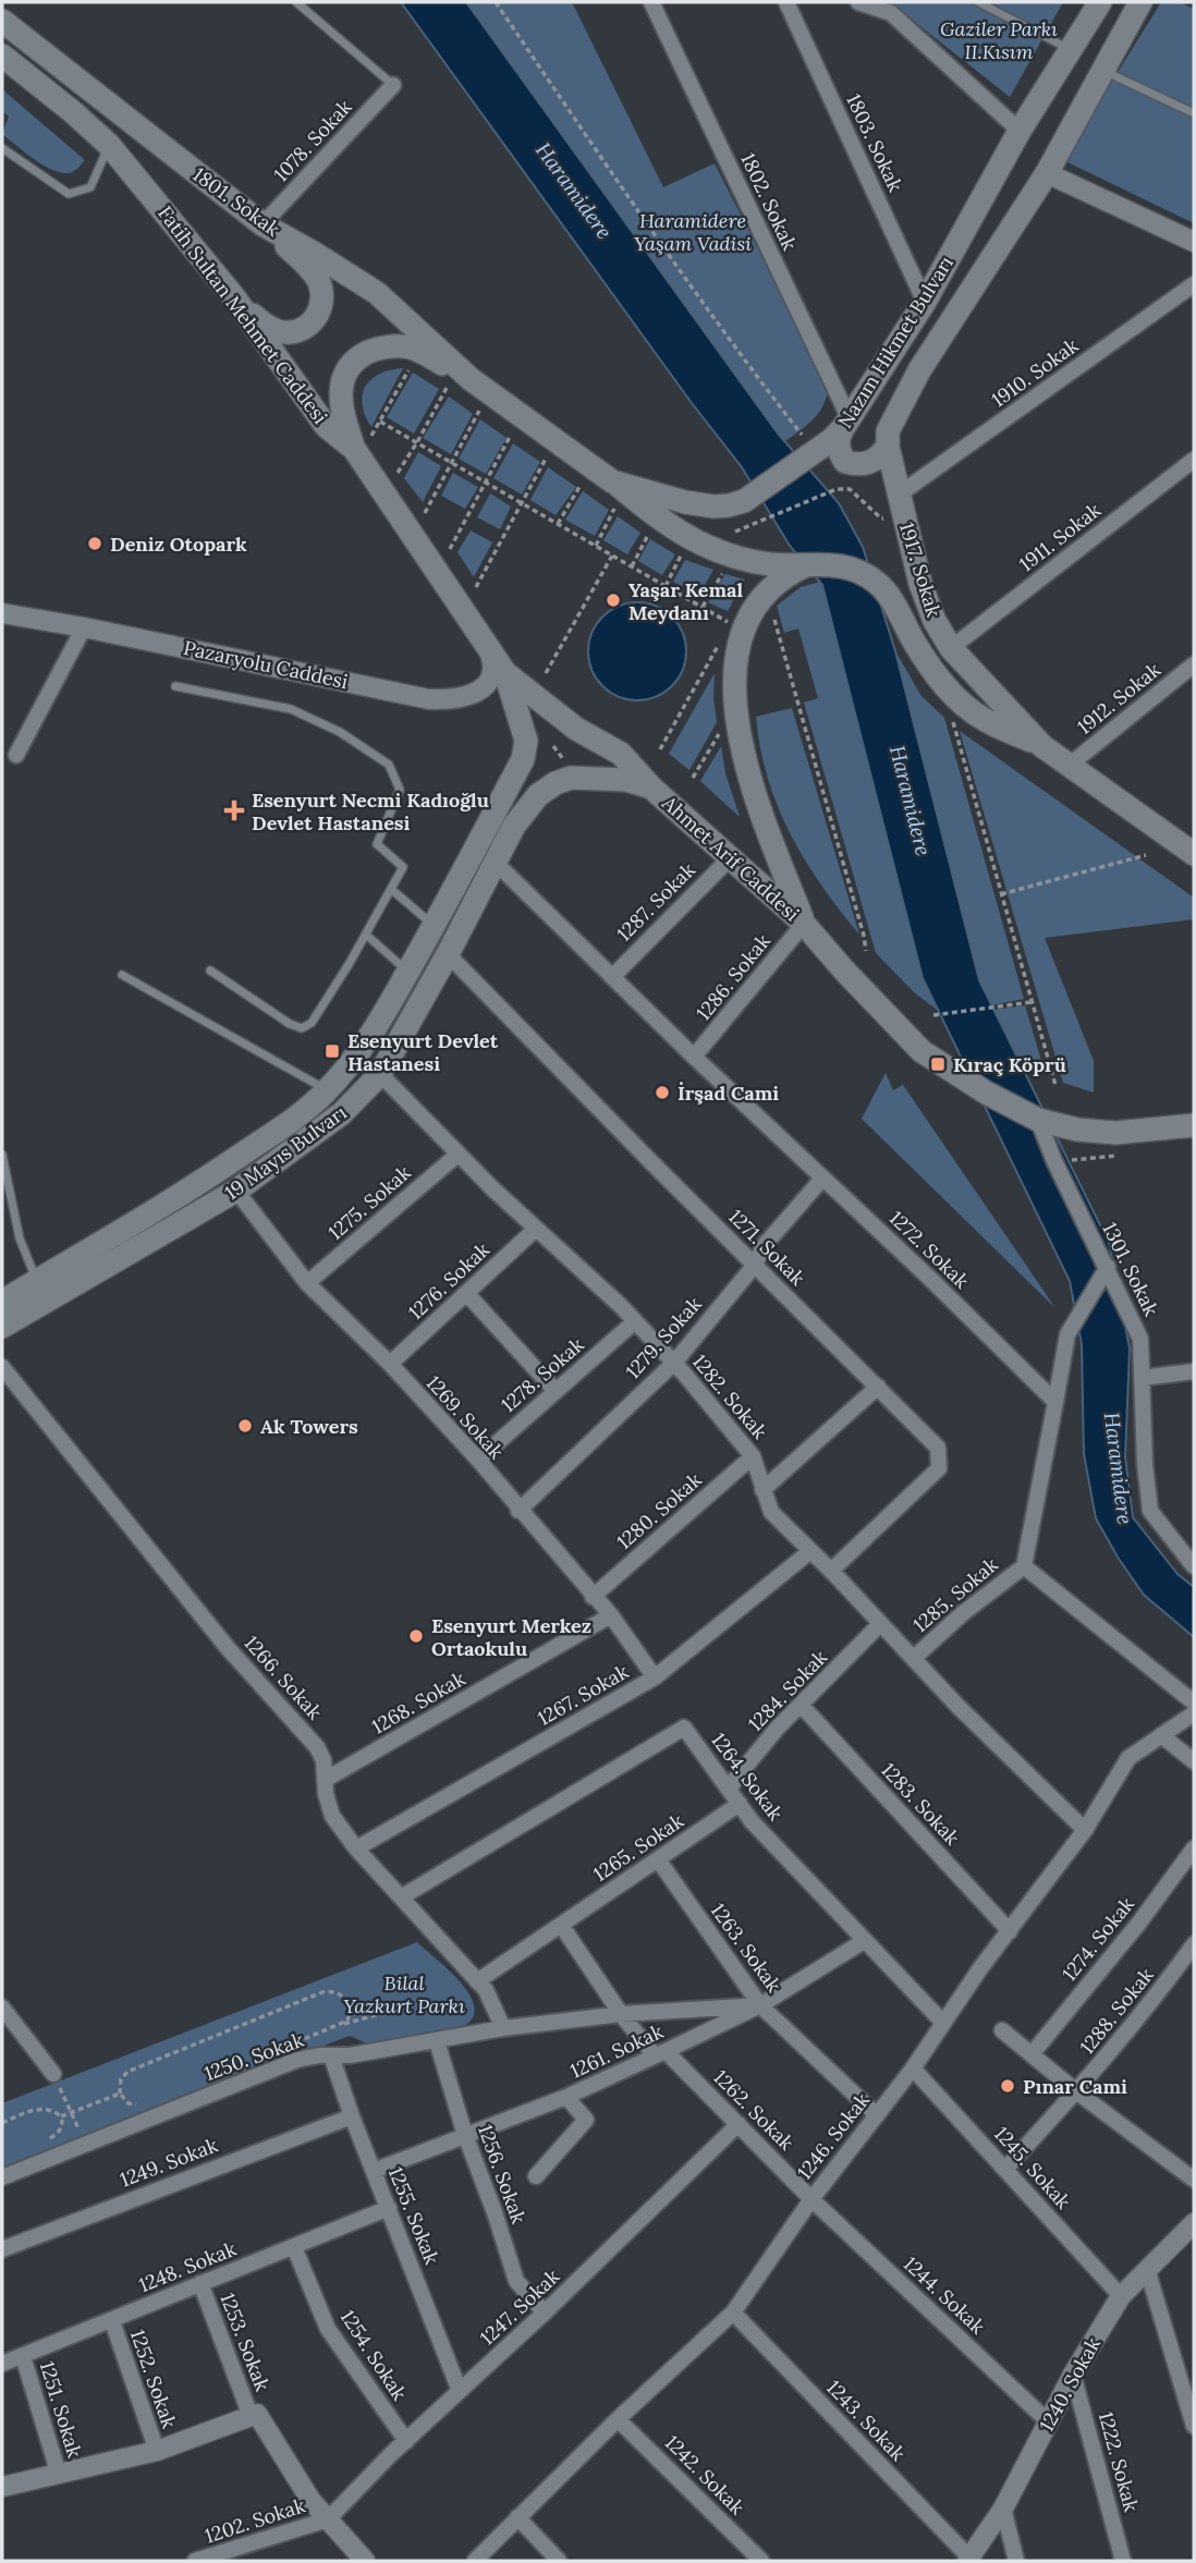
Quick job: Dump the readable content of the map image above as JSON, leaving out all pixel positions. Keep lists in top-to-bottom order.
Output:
{
  "streets": {
    "main road": [
      "1801. Sokak",
      "Fatih Sultan Mehmet Caddesi",
      "Nazım Hikmet Bulvarı",
      "1917. Sokak",
      "Ahmet Arif Caddesi",
      "19 Mayıs Bulvarı"
    ],
    "street": [
      "1078. Sokak",
      "1803. Sokak",
      "1802. Sokak",
      "1910. Sokak",
      "1911. Sokak",
      "Pazaryolu Caddesi",
      "1912. Sokak",
      "1287. Sokak",
      "1286. Sokak",
      "1275. Sokak",
      "1271. Sokak",
      "1272. Sokak",
      "1301. Sokak",
      "1276. Sokak",
      "1279. Sokak",
      "1278. Sokak",
      "1282. Sokak",
      "1269. Sokak",
      "1280. Sokak",
      "1285. Sokak",
      "1266. Sokak",
      "1284. Sokak",
      "1267. Sokak",
      "1268. Sokak",
      "1264. Sokak",
      "1283. Sokak",
      "1265. Sokak",
      "1274. Sokak",
      "1263. Sokak",
      "1288. Sokak",
      "1261. Sokak",
      "1250. Sokak",
      "1262. Sokak",
      "1246. Sokak",
      "1249. Sokak",
      "1245. Sokak",
      "1256. Sokak",
      "1255. Sokak",
      "1248. Sokak",
      "1244. Sokak",
      "1247. Sokak",
      "1253. Sokak",
      "1254. Sokak",
      "1252. Sokak",
      "1240. Sokak",
      "1251. Sokak",
      "1243. Sokak",
      "1222. Sokak",
      "1242. Sokak",
      "1202. Sokak"
    ]
  },
  "crossings": [
    ["1078. Sokak", "1801. Sokak"],
    ["1803. Sokak", "Nazım Hikmet Bulvarı"],
    ["1801. Sokak", "Nazım Hikmet Bulvarı"],
    ["1802. Sokak", "Nazım Hikmet Bulvarı"],
    ["Fatih Sultan Mehmet Caddesi", "Ahmet Arif Caddesi"],
    ["Nazım Hikmet Bulvarı", "1917. Sokak"],
    ["1910. Sokak", "1917. Sokak"],
    ["1911. Sokak", "1917. Sokak"],
    ["1917. Sokak", "1912. Sokak"],
    ["Pazaryolu Caddesi", "Ahmet Arif Caddesi"],
    ["Ahmet Arif Caddesi", "1287. Sokak"],
    ["Ahmet Arif Caddesi", "1286. Sokak"],
    ["Ahmet Arif Caddesi", "19 Mayıs Bulvarı"],
    ["Ahmet Arif Caddesi", "1301. Sokak"],
    ["1287. Sokak", "1272. Sokak"],
    ["1286. Sokak", "1272. Sokak"],
    ["19 Mayıs Bulvarı", "1271. Sokak"],
    ["19 Mayıs Bulvarı", "1272. Sokak"],
    ["19 Mayıs Bulvarı", "1282. Sokak"],
    ["19 Mayıs Bulvarı", "1269. Sokak"],
    ["1275. Sokak", "1282. Sokak"],
    ["1275. Sokak", "1269. Sokak"],
    ["1271. Sokak", "1279. Sokak"],
    ["1271. Sokak", "1282. Sokak"],
    ["1272. Sokak", "1279. Sokak"],
    ["1276. Sokak", "1282. Sokak"],
    ["1276. Sokak", "1269. Sokak"],
    ["1279. Sokak", "1282. Sokak"],
    ["1279. Sokak", "1269. Sokak"],
    ["1278. Sokak", "1282. Sokak"],
    ["1278. Sokak", "1269. Sokak"],
    ["1282. Sokak", "1280. Sokak"],
    ["1282. Sokak", "1285. Sokak"],
    ["1282. Sokak", "1284. Sokak"],
    ["1282. Sokak", "1267. Sokak"],
    ["1282. Sokak", "1246. Sokak"],
    ["1269. Sokak", "1280. Sokak"],
    ["1269. Sokak", "1267. Sokak"],
    ["1269. Sokak", "1268. Sokak"],
    ["1266. Sokak", "1267. Sokak"],
    ["1266. Sokak", "1268. Sokak"],
    ["1266. Sokak", "1264. Sokak"],
    ["1266. Sokak", "1265. Sokak"],
    ["1266. Sokak", "1250. Sokak"],
    ["1284. Sokak", "1264. Sokak"],
    ["1284. Sokak", "1283. Sokak"],
    ["1264. Sokak", "1265. Sokak"],
    ["1264. Sokak", "1261. Sokak"],
    ["1264. Sokak", "1246. Sokak"],
    ["1283. Sokak", "1246. Sokak"],
    ["1265. Sokak", "1263. Sokak"],
    ["1263. Sokak", "1261. Sokak"],
    ["1263. Sokak", "1250. Sokak"],
    ["1263. Sokak", "1246. Sokak"],
    ["1288. Sokak", "1245. Sokak"],
    ["1261. Sokak", "1250. Sokak"],
    ["1261. Sokak", "1262. Sokak"],
    ["1261. Sokak", "1256. Sokak"],
    ["1261. Sokak", "1255. Sokak"],
    ["1250. Sokak", "1256. Sokak"],
    ["1250. Sokak", "1255. Sokak"],
    ["1262. Sokak", "1246. Sokak"],
    ["1262. Sokak", "1244. Sokak"],
    ["1262. Sokak", "1247. Sokak"],
    ["1246. Sokak", "1245. Sokak"],
    ["1246. Sokak", "1244. Sokak"],
    ["1246. Sokak", "1243. Sokak"],
    ["1246. Sokak", "1242. Sokak"],
    ["1249. Sokak", "1255. Sokak"],
    ["1245. Sokak", "1240. Sokak"],
    ["1256. Sokak", "1247. Sokak"],
    ["1255. Sokak", "1248. Sokak"],
    ["1255. Sokak", "1247. Sokak"],
    ["1248. Sokak", "1253. Sokak"],
    ["1248. Sokak", "1254. Sokak"],
    ["1248. Sokak", "1252. Sokak"],
    ["1248. Sokak", "1251. Sokak"],
    ["1244. Sokak", "1240. Sokak"],
    ["1247. Sokak", "1254. Sokak"],
    ["1247. Sokak", "1202. Sokak"],
    ["1240. Sokak", "1243. Sokak"],
    ["1240. Sokak", "1222. Sokak"]
  ],
  "water": ["Haramidere"],
  "parks": ["Gaziler Parkı II.Kısım", "Haramidere Yaşam Vadisi", "Bilal Yazkurt Parkı"],
  "places": {
    "other": [
      "Deniz Otopark",
      "Yaşar Kemal Meydanı",
      "İrşad Cami",
      "Ak Towers",
      "Esenyurt Merkez Ortaokulu",
      "Pınar Cami"
    ],
    "health": ["Esenyurt Necmi Kadıoğlu Devlet Hastanesi"],
    "transit": ["Esenyurt Devlet Hastanesi", "Kıraç Köprü"]
  }
}
